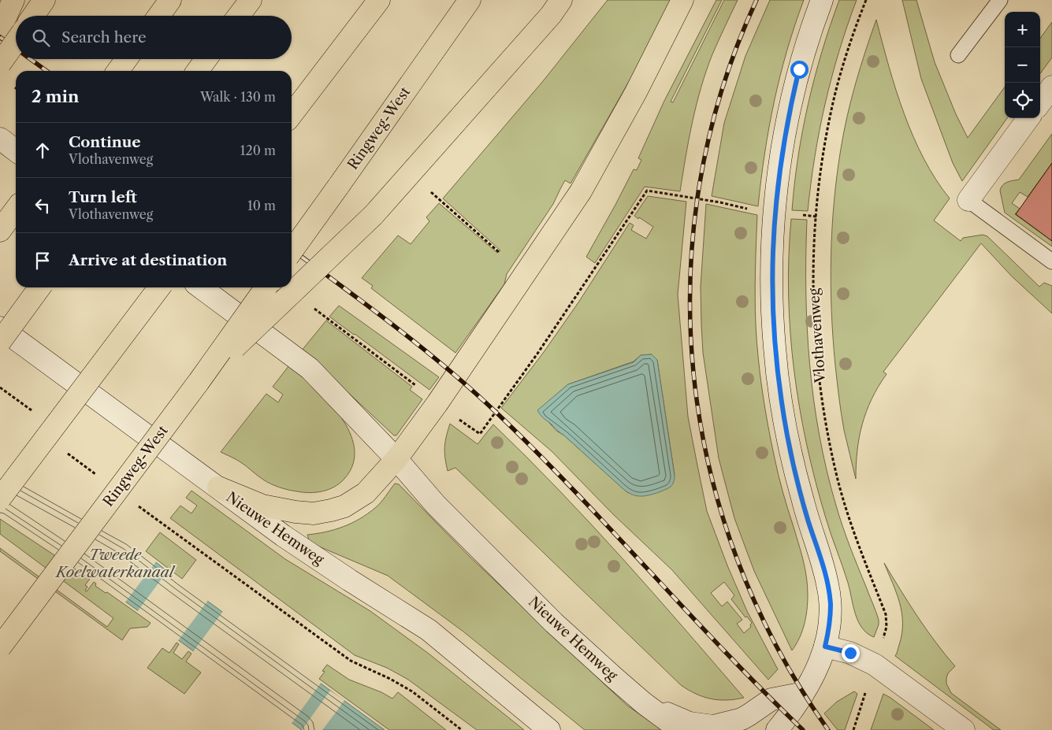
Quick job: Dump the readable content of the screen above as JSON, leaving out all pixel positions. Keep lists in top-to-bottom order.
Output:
{
  "streets": {
    "highway": ["Ringweg-West"],
    "main road": ["Nieuwe Hemweg"],
    "path": ["Vlothavenweg"]
  },
  "water": ["Tweede Koelwaterkanaal"],
  "page": {
    "map_buttons": ["+", "−"],
    "search": "Search here",
    "heading": ["2 min", "Walk · 130 m"],
    "list": [
      ["Continue", "Vlothavenweg", "120 m"],
      ["Turn left", "Vlothavenweg", "10 m"],
      "Arrive at destination"
    ]
  }
}
